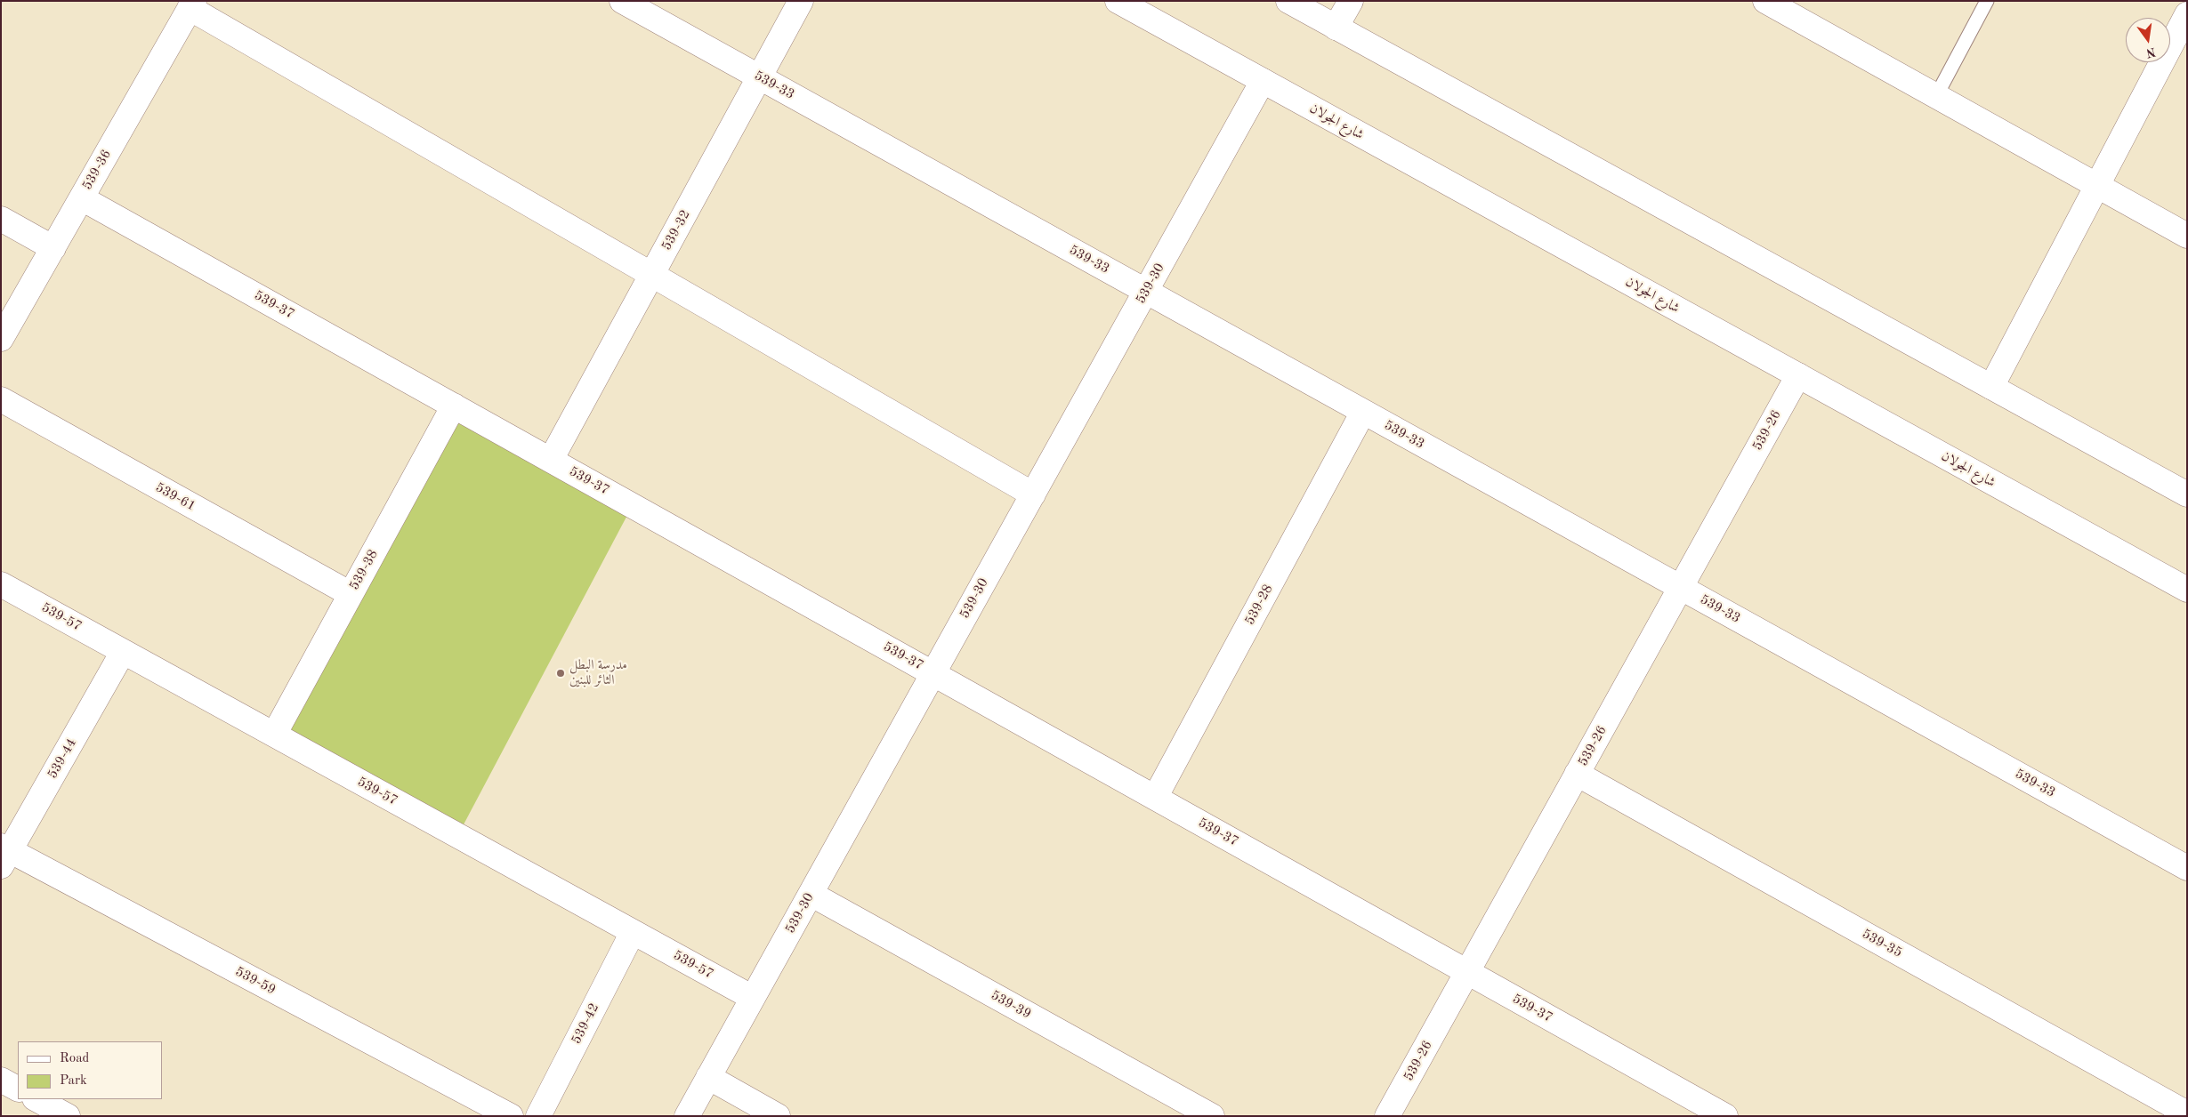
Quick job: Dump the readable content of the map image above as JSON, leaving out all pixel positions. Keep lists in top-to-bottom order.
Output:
{
  "streets": {
    "street": [
      "539-33",
      "شارع الجولان",
      "539-36",
      "539-32",
      "539-30",
      "539-37",
      "539-26",
      "539-61",
      "539-38",
      "539-28",
      "539-57",
      "539-44",
      "539-35",
      "539-59",
      "539-39",
      "539-42"
    ]
  },
  "crossings": [
    ["539-33", "539-32"],
    ["539-33", "539-30"],
    ["539-33", "539-26"],
    ["539-33", "539-28"],
    ["شارع الجولان", "539-30"],
    ["شارع الجولان", "539-26"],
    ["539-36", "539-37"],
    ["539-32", "539-37"],
    ["539-30", "539-37"],
    ["539-30", "539-57"],
    ["539-30", "539-39"],
    ["539-37", "539-26"],
    ["539-37", "539-38"],
    ["539-37", "539-28"],
    ["539-26", "539-35"],
    ["539-61", "539-38"],
    ["539-38", "539-57"],
    ["539-57", "539-44"],
    ["539-57", "539-42"],
    ["539-44", "539-59"]
  ],
  "places": ["مدرسة البطل الثائر للبنين"],
  "legend": ["Road", "Park"],
  "north": "bottom"
}
